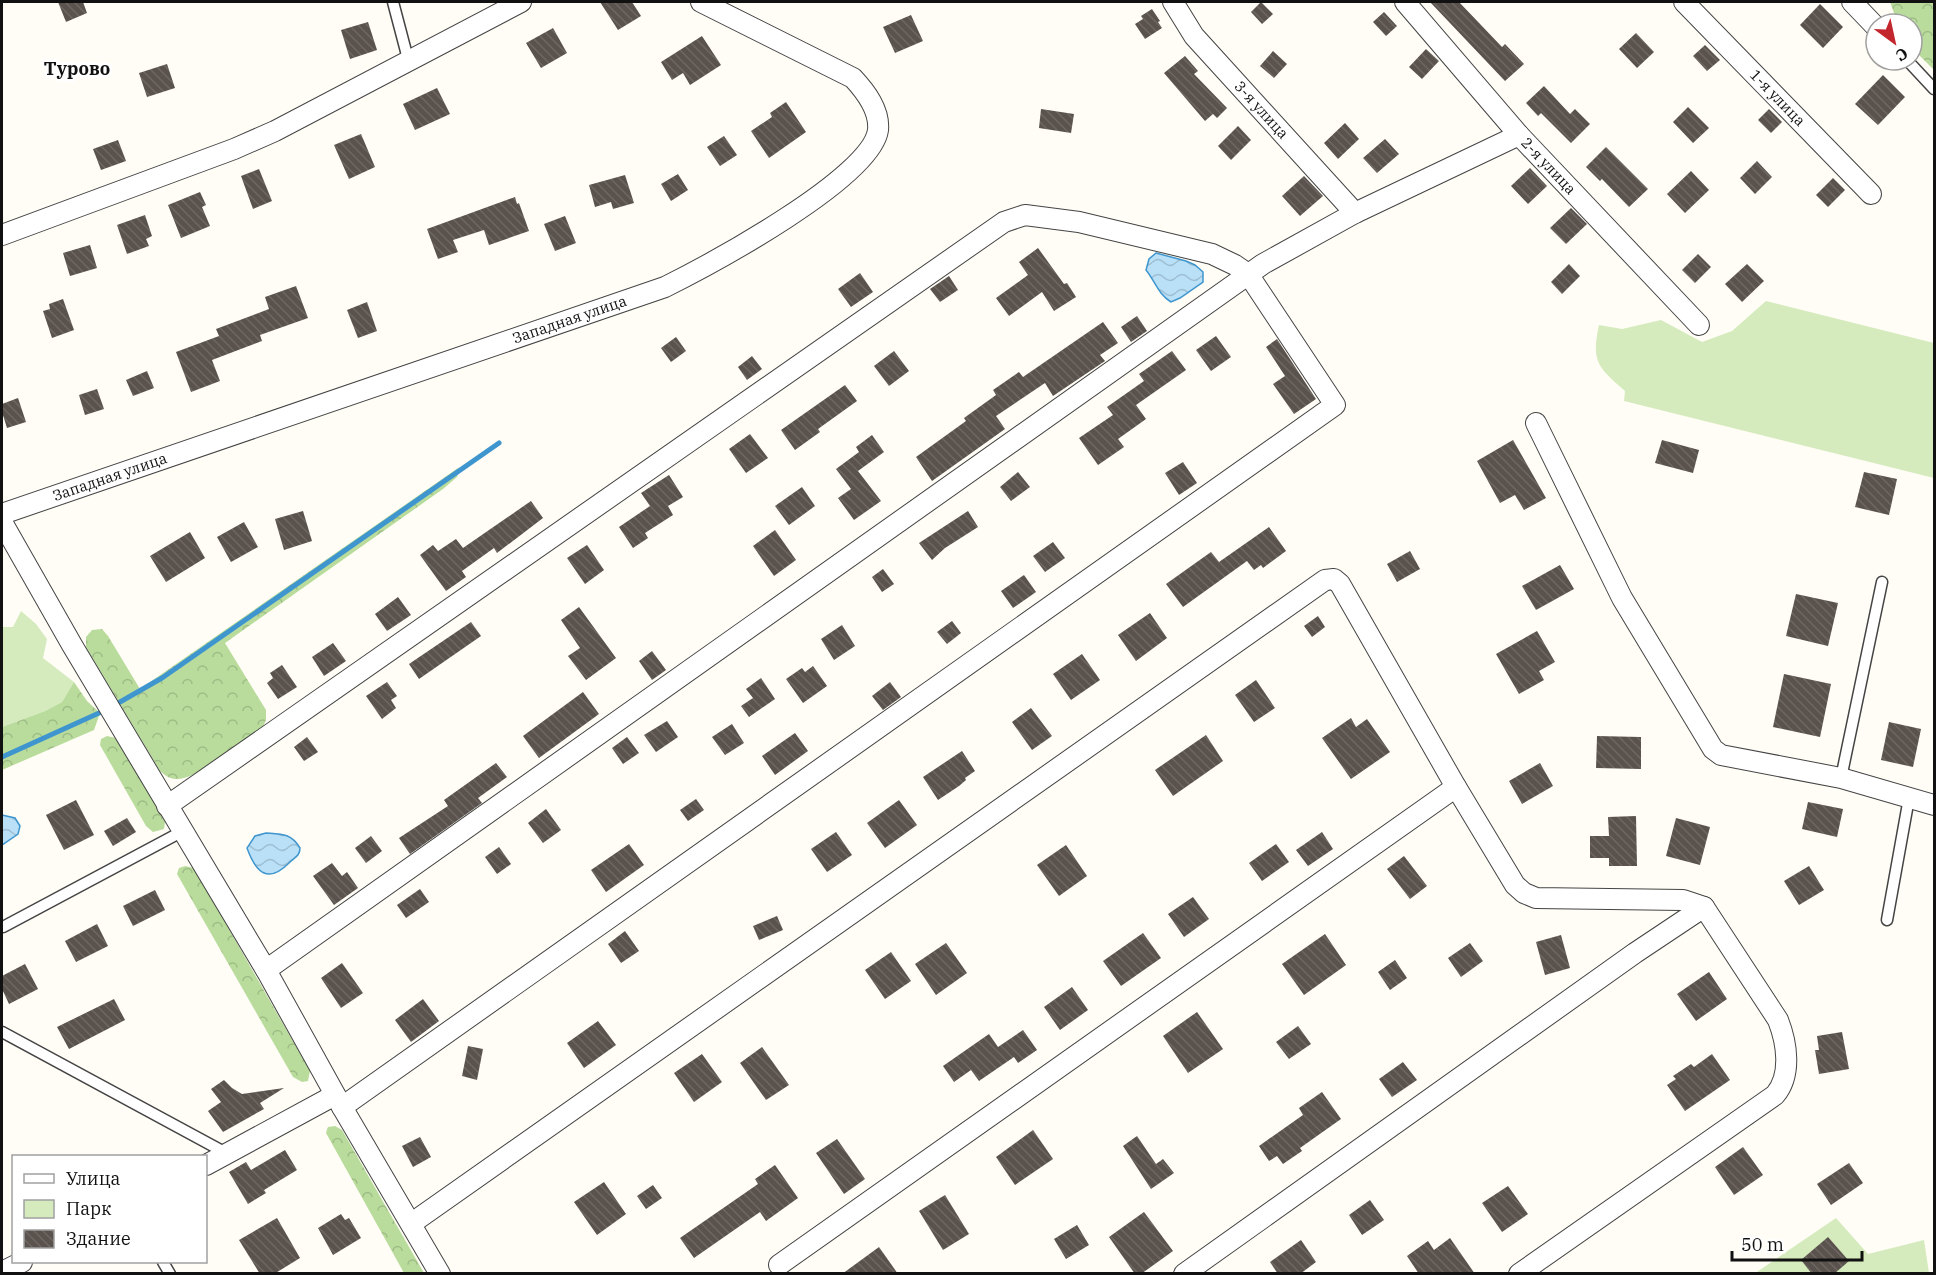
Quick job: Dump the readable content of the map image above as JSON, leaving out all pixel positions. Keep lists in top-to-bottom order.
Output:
{
  "streets": {
    "street": [
      "1-я улица",
      "3-я улица",
      "2-я улица",
      "Западная улица"
    ]
  },
  "districts": ["Турово"],
  "legend": ["Улица", "Парк", "Здание"],
  "scale_bar": "50 m",
  "north": "bottom right"
}
